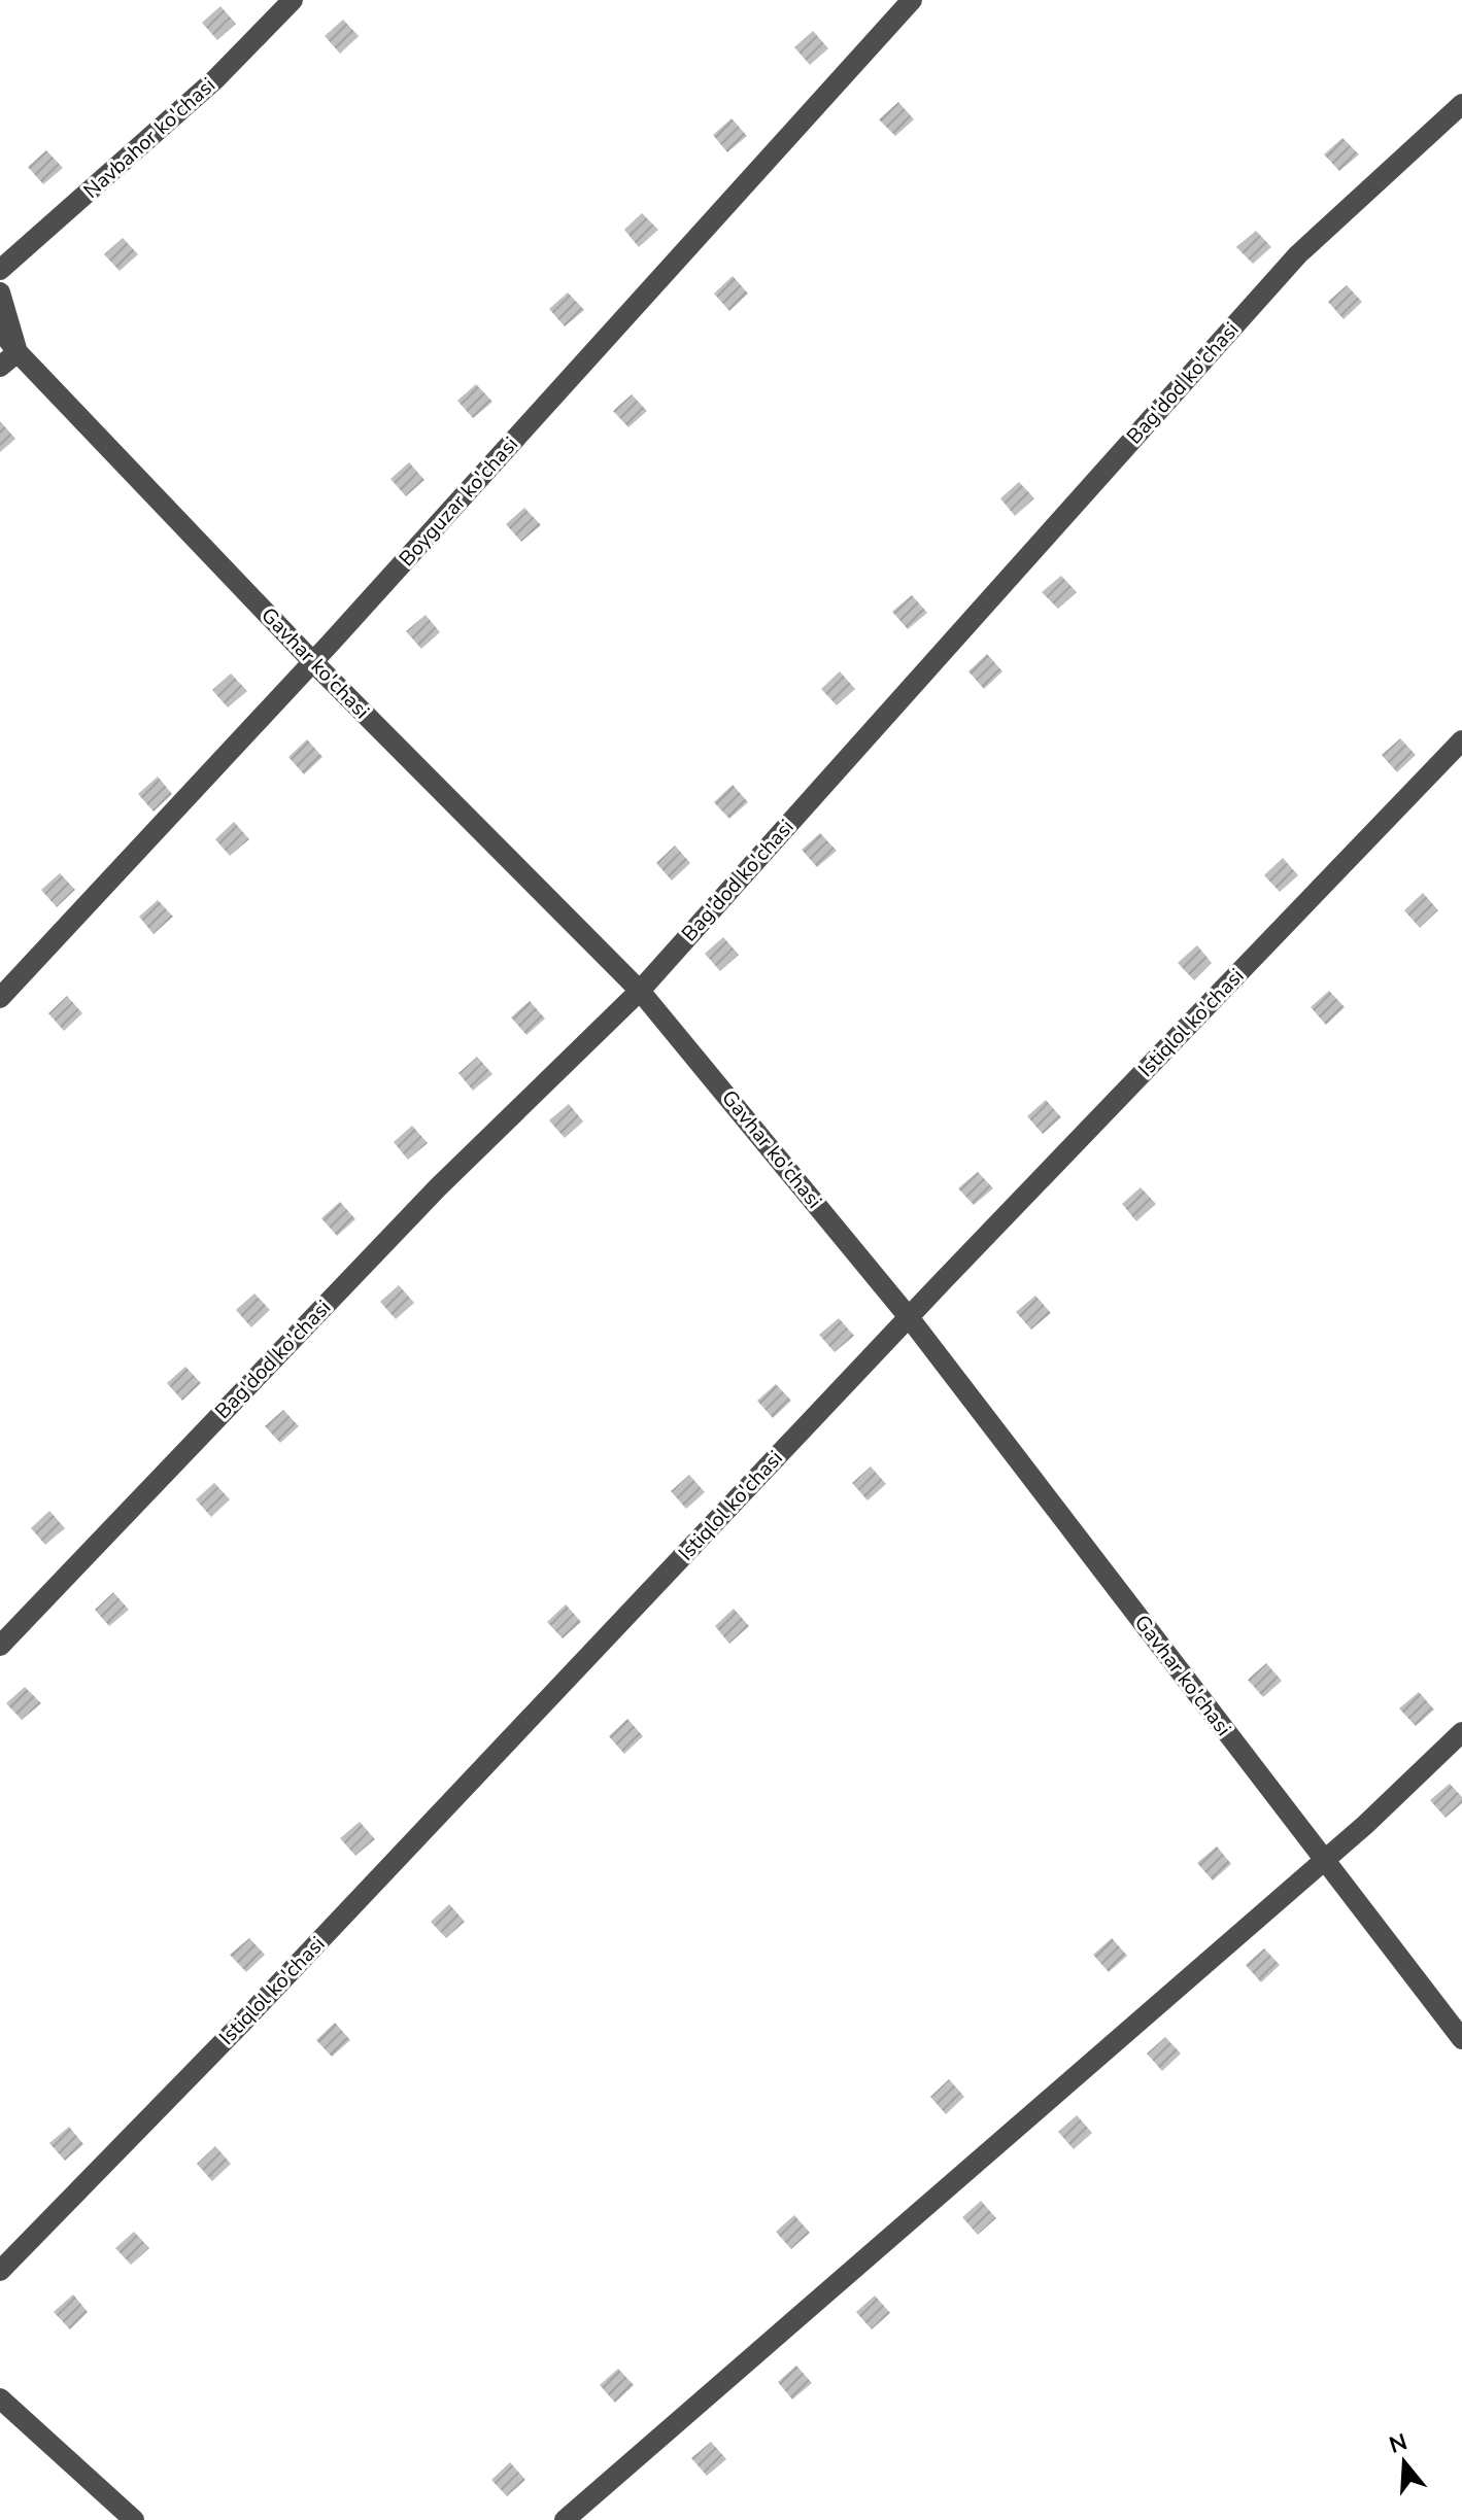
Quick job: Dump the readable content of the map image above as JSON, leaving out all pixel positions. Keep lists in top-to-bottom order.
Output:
{
  "streets": {
    "street": [
      "Navbahor ko'chasi",
      "Bag'dod ko'chasi",
      "Boyguzar ko'chasi",
      "Gavhar ko'chasi",
      "Istiqlol ko'chasi"
    ]
  },
  "crossings": [
    ["Bag'dod ko'chasi", "Gavhar ko'chasi"],
    ["Boyguzar ko'chasi", "Gavhar ko'chasi"],
    ["Gavhar ko'chasi", "Istiqlol ko'chasi"]
  ],
  "north": "top"
}
